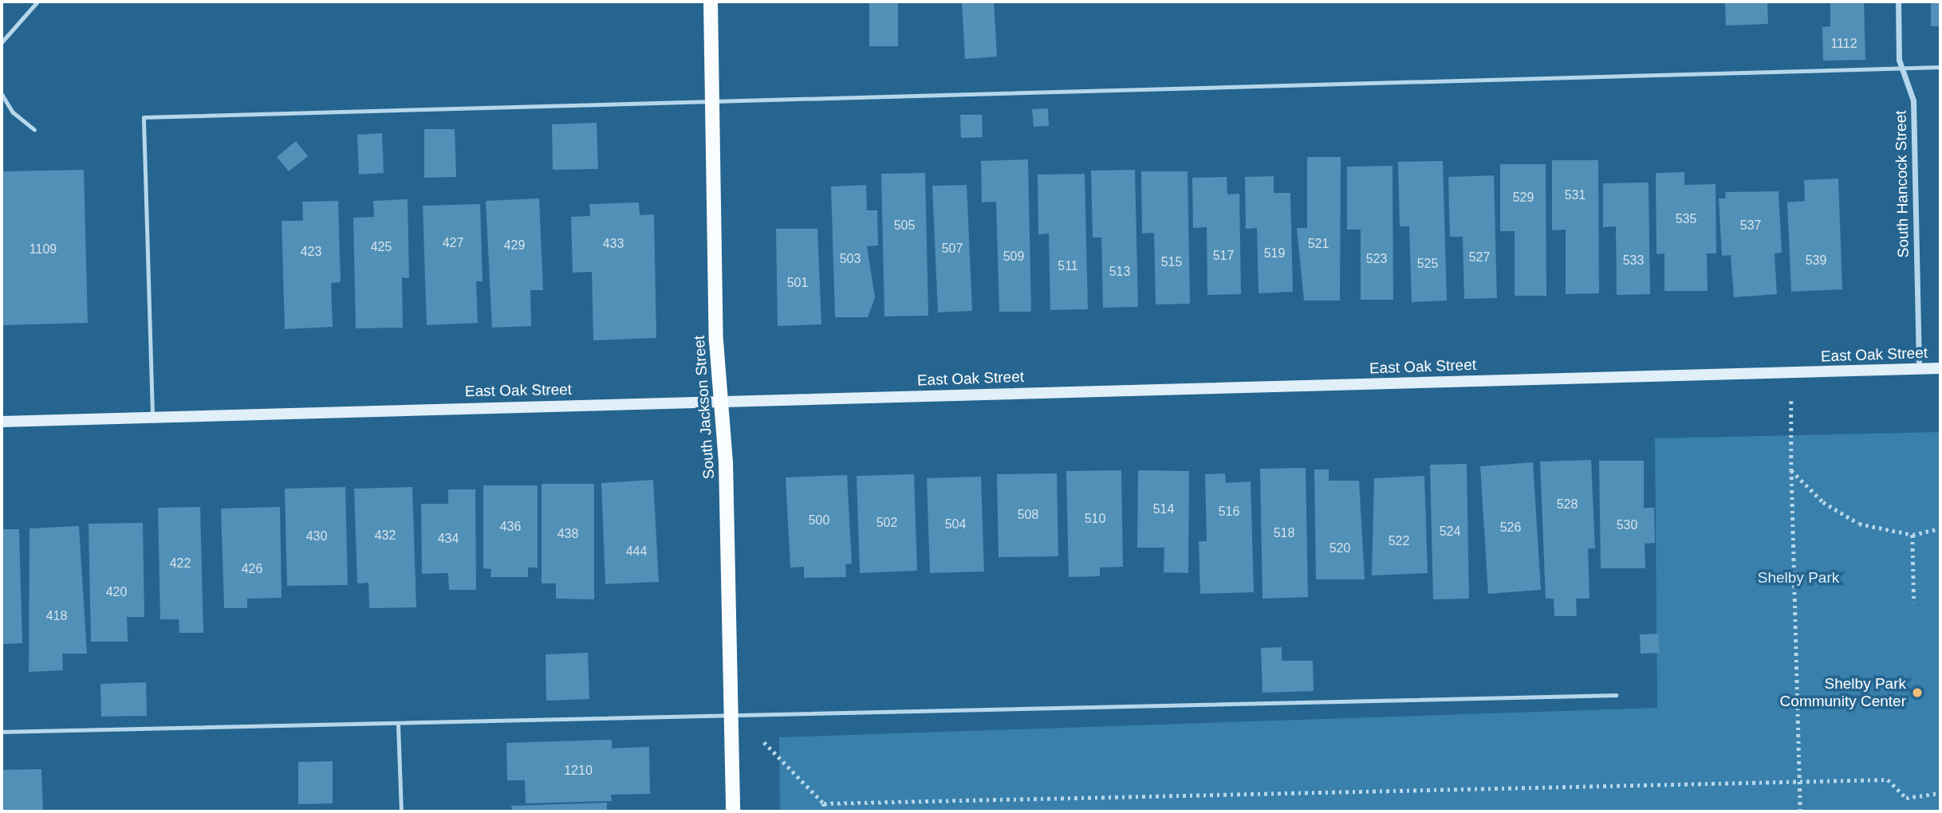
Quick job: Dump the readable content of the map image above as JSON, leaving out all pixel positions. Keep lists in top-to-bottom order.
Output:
{
  "streets": {
    "main road": ["East Oak Street", "South Jackson Street"],
    "street": ["South Hancock Street"]
  },
  "crossings": [
    ["South Hancock Street", "East Oak Street"],
    ["East Oak Street", "South Jackson Street"]
  ],
  "parks": ["Shelby Park"],
  "places": ["Shelby Park Community Center"],
  "house_numbers": [
    "1112",
    "531",
    "529",
    "535",
    "505",
    "537",
    "427",
    "433",
    "521",
    "429",
    "425",
    "507",
    "1109",
    "423",
    "519",
    "517",
    "509",
    "527",
    "503",
    "523",
    "533",
    "539",
    "515",
    "525",
    "511",
    "513",
    "501",
    "528",
    "514",
    "516",
    "508",
    "510",
    "500",
    "502",
    "504",
    "530",
    "436",
    "526",
    "524",
    "518",
    "438",
    "432",
    "430",
    "434",
    "522",
    "520",
    "444",
    "422",
    "426",
    "420",
    "418",
    "1210"
  ]
}
